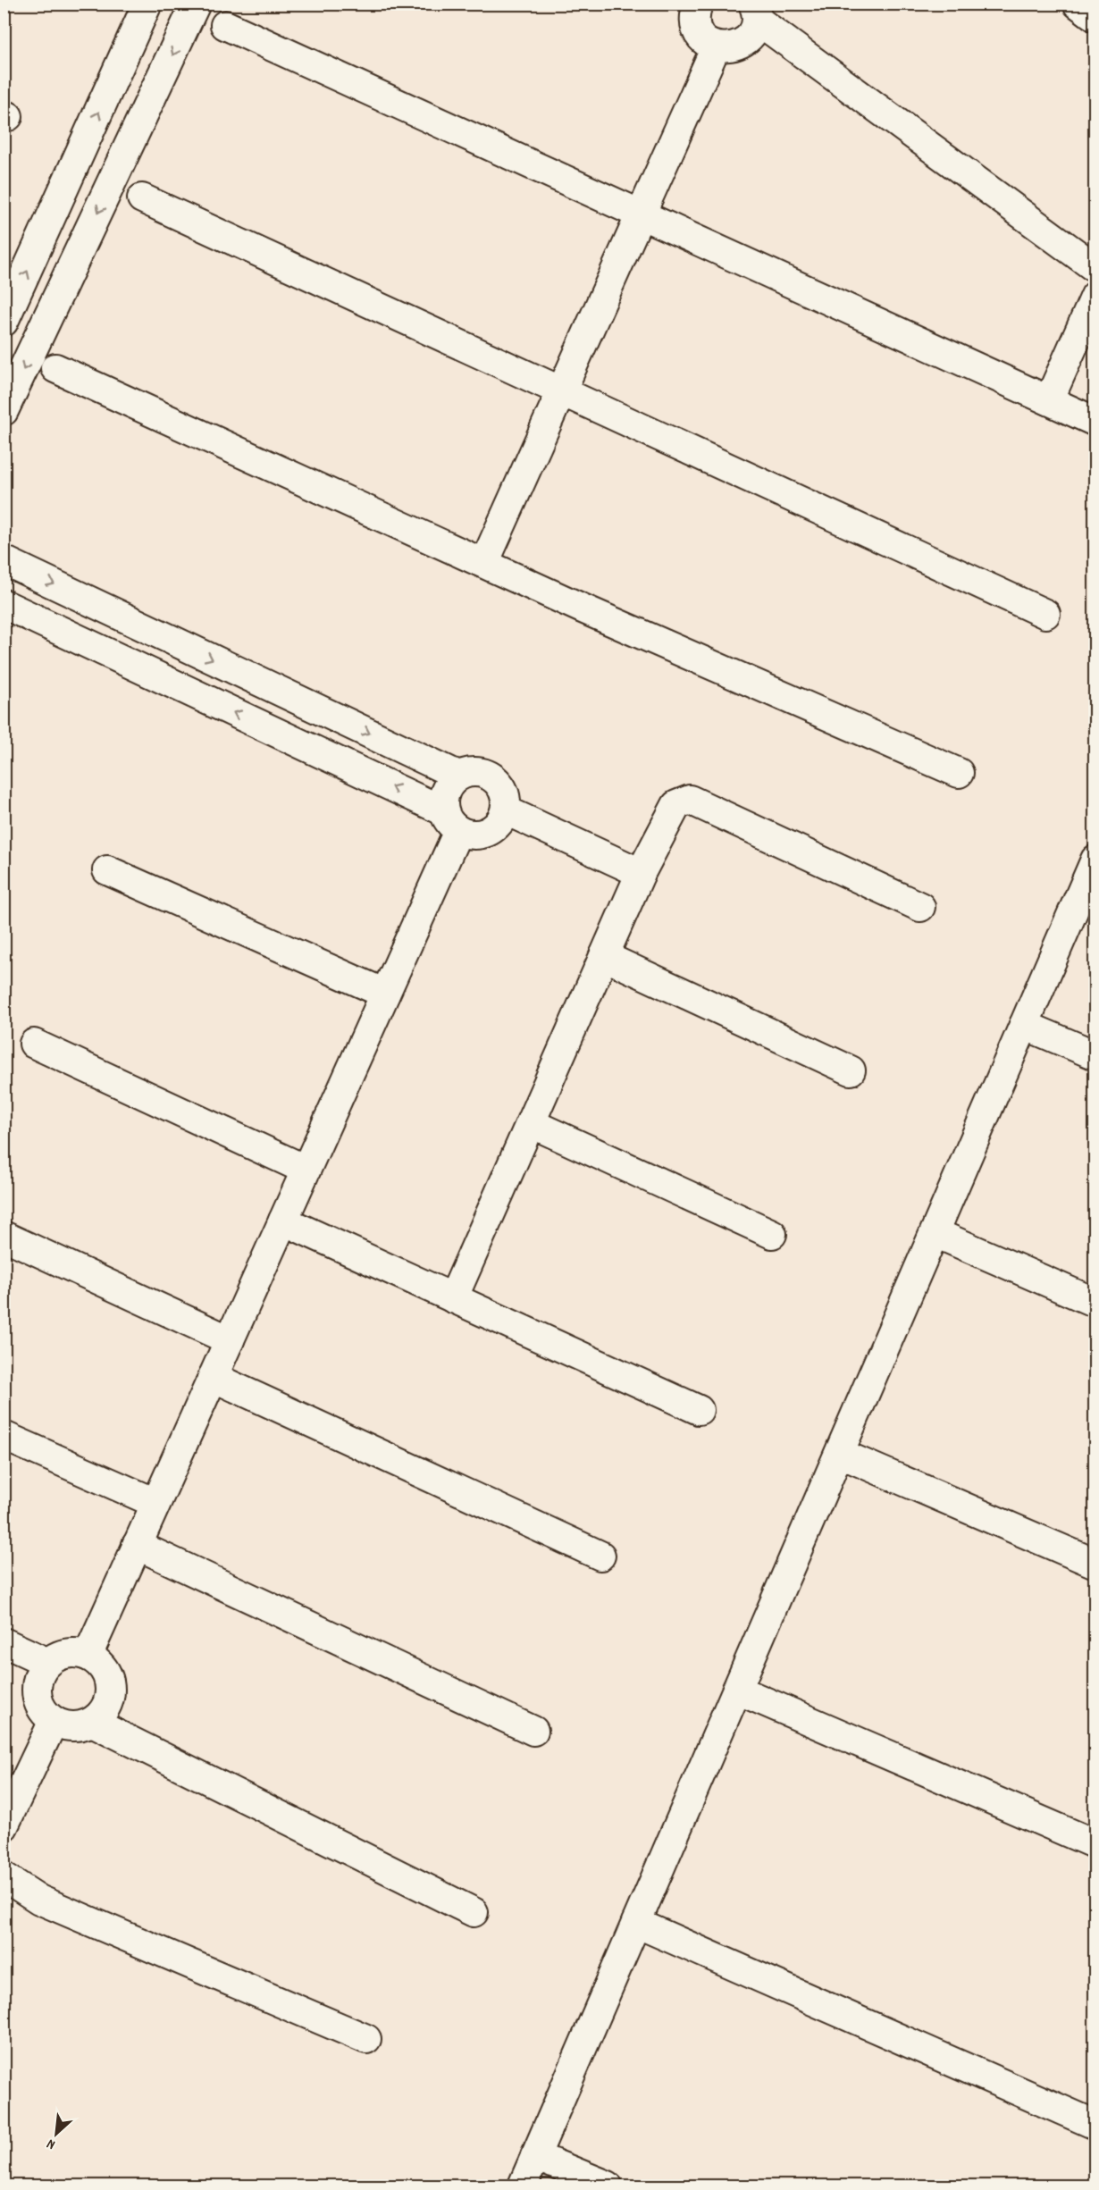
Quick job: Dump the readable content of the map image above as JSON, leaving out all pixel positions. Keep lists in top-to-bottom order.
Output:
{
  "north": "bottom left"
}
